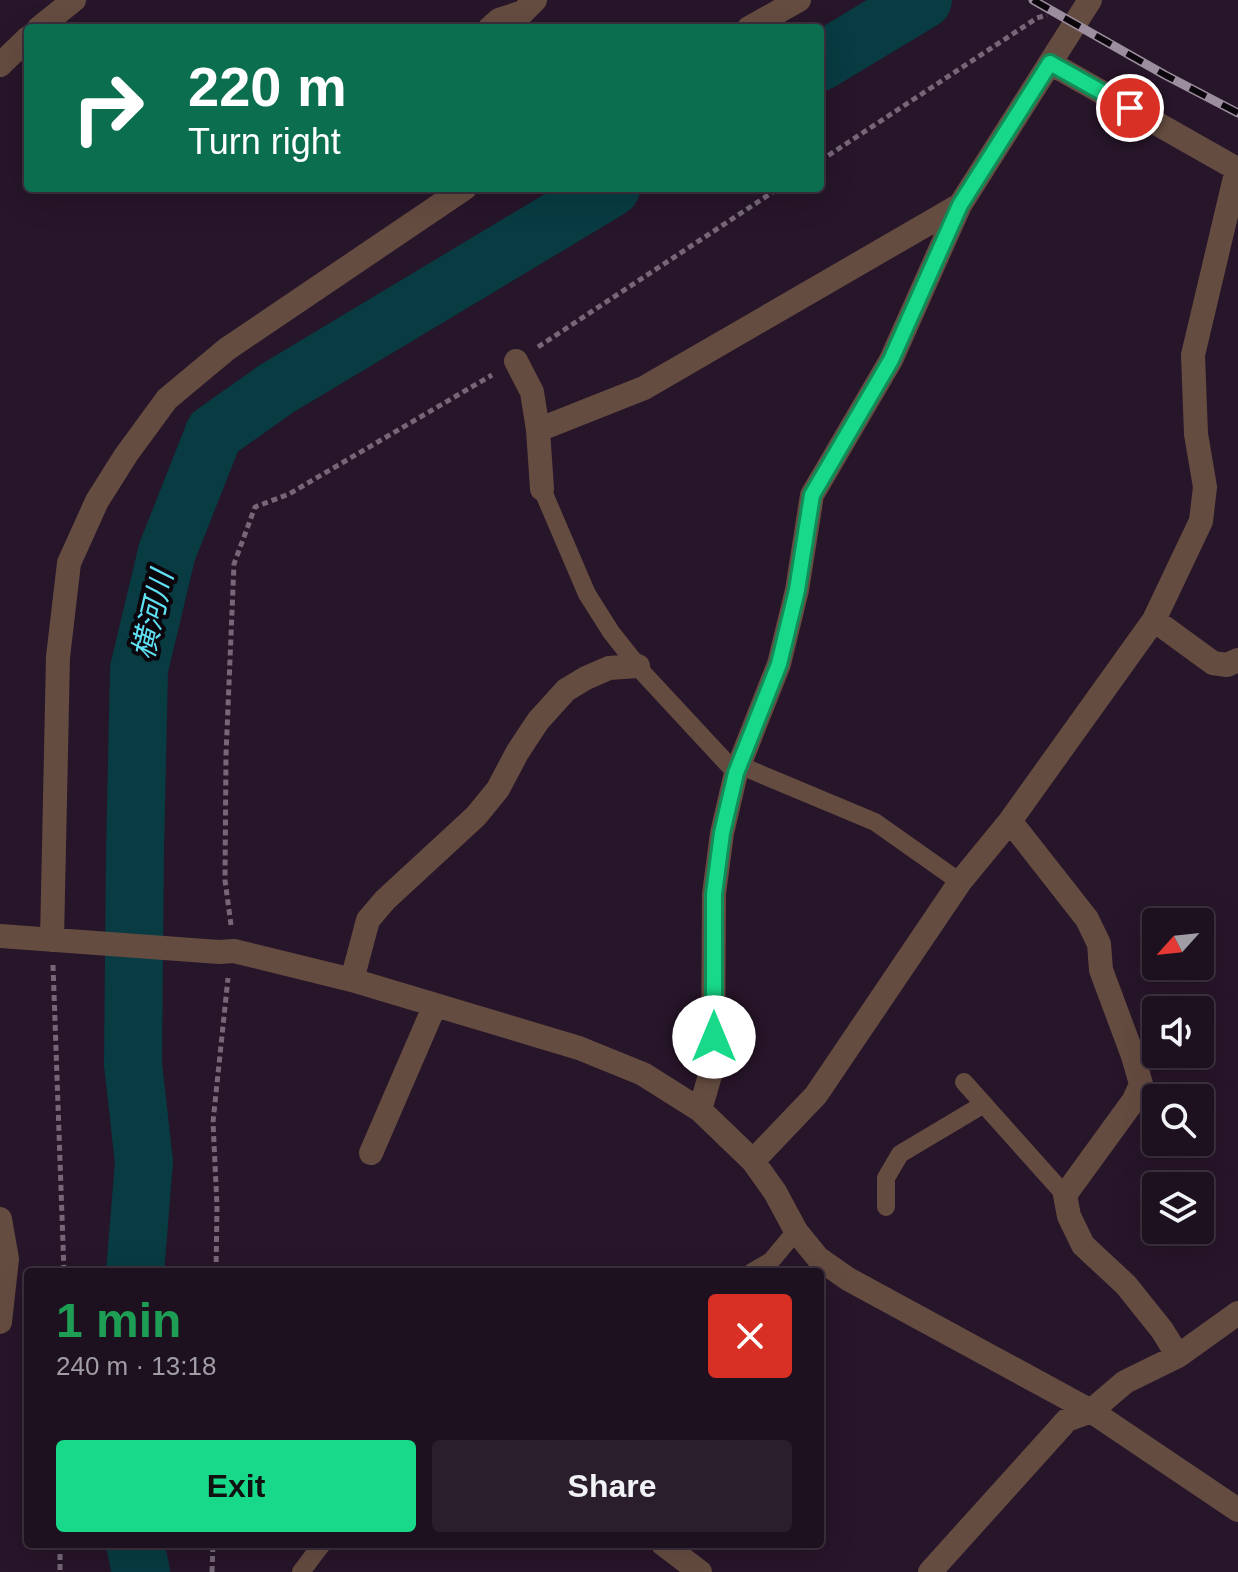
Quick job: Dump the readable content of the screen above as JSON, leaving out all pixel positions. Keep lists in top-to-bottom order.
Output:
{
  "water": ["横河川"],
  "north": "bottom left",
  "page": {
    "turn": ["220 m", "Turn right"],
    "heading": ["1 min", "240 m · 13:18"],
    "buttons": ["Exit", "Share"]
  }
}
